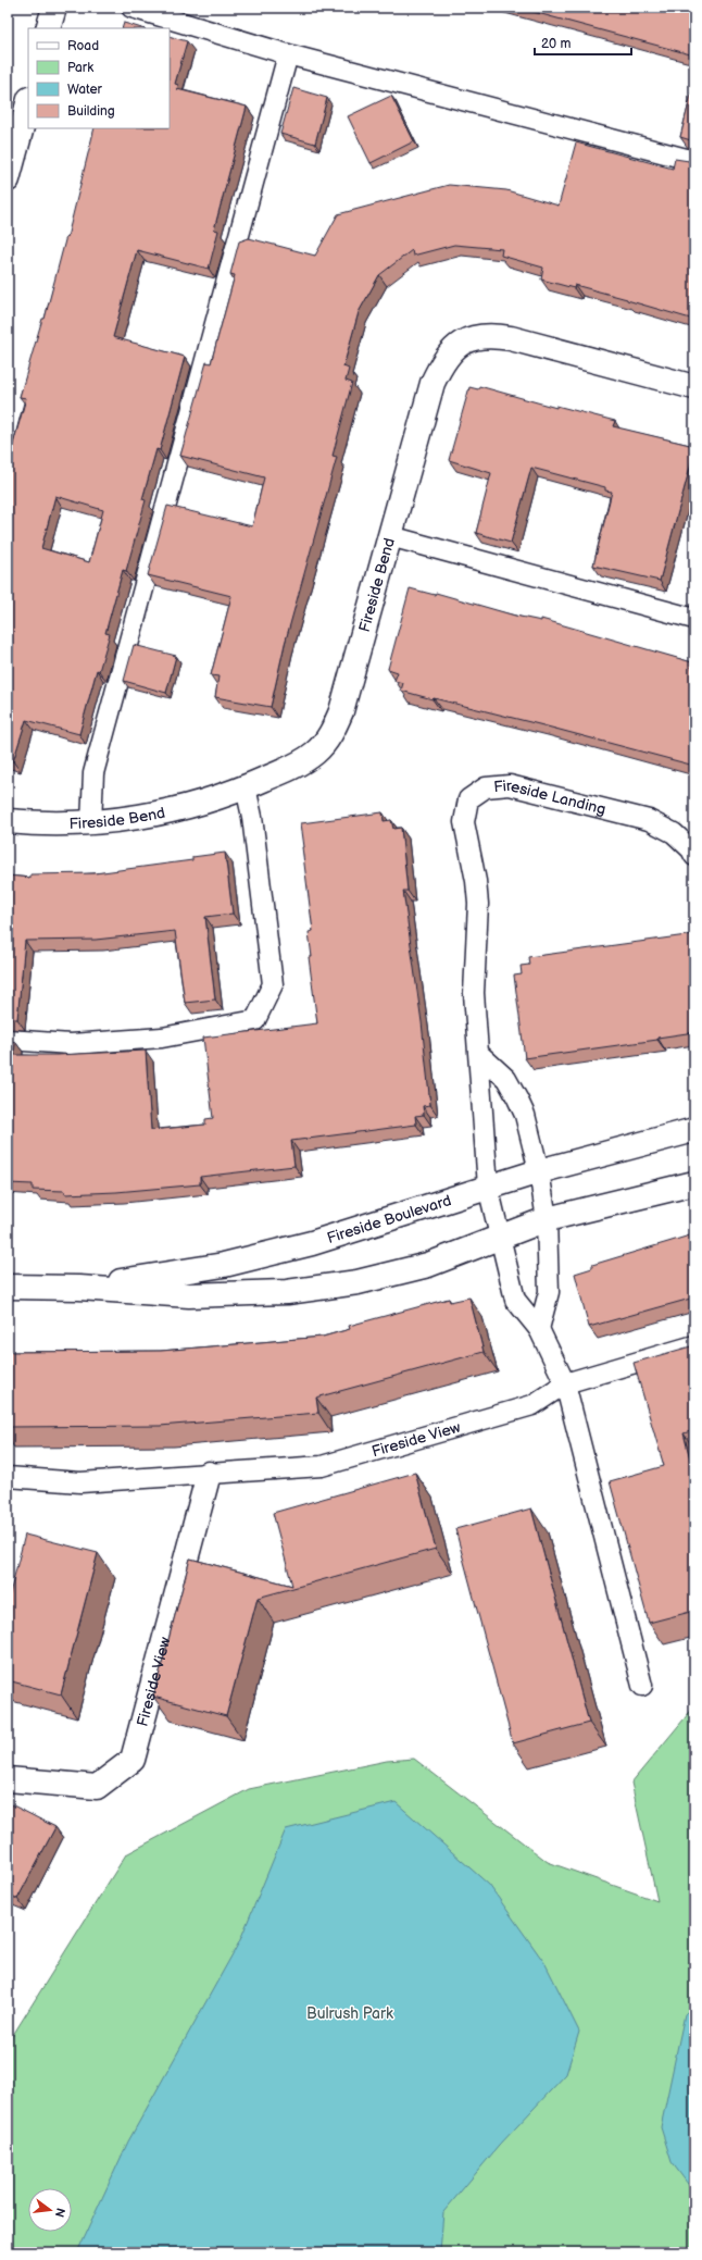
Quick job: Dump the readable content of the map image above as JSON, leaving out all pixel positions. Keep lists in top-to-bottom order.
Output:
{
  "streets": {
    "street": ["Fireside Bend", "Fireside Boulevard", "Fireside View"],
    "lane": ["Fireside Landing"]
  },
  "crossings": [
    ["Fireside Landing", "Fireside Boulevard"]
  ],
  "parks": ["Bulrush Park"],
  "legend": [
    "Road",
    "Park",
    "Water",
    "Building"
  ],
  "scale_bar": "20 m",
  "north": "right"
}
